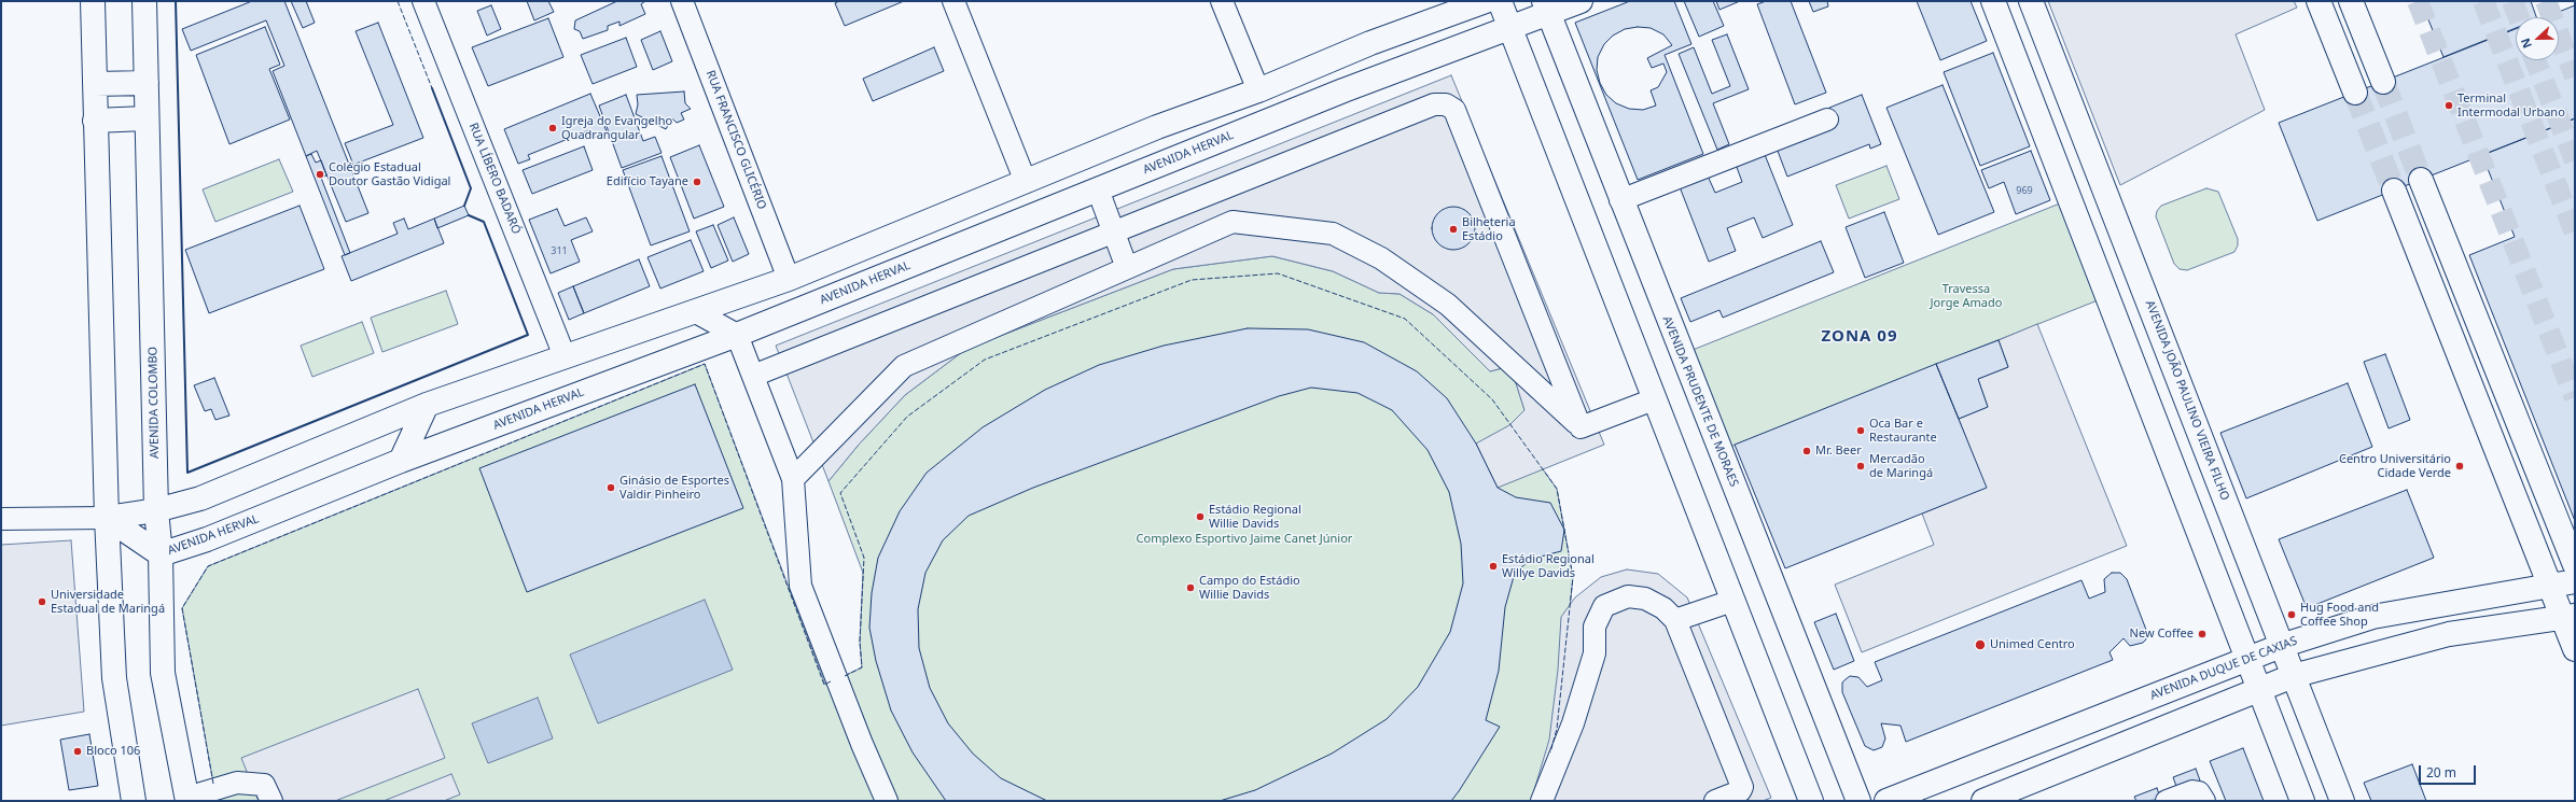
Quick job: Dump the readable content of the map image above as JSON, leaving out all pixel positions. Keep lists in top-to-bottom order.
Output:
{
  "streets": {
    "main road": [
      "AVENIDA HERVAL",
      "AVENIDA JOÃO PAULINO VIEIRA FILHO",
      "AVENIDA PRUDENTE DE MORAES",
      "AVENIDA COLOMBO",
      "AVENIDA DUQUE DE CAXIAS"
    ],
    "street": ["RUA FRANCISCO GLICÉRIO", "RUA LÍBERO BADARÓ"]
  },
  "crossings": [
    ["AVENIDA HERVAL", "AVENIDA PRUDENTE DE MORAES"],
    ["AVENIDA HERVAL", "AVENIDA COLOMBO"],
    ["AVENIDA JOÃO PAULINO VIEIRA FILHO", "AVENIDA DUQUE DE CAXIAS"]
  ],
  "districts": ["ZONA 09"],
  "parks": ["Travessa Jorge Amado", "Complexo Esportivo Jaime Canet Júnior"],
  "places": [
    "Terminal Intermodal Urbano",
    "Igreja do Evangelho Quadrangular",
    "Colégio Estadual Doutor Gastão Vidigal",
    "Edifício Tayane",
    "Bilheteria Estádio",
    "Oca Bar e Restaurante",
    "Mr. Beer",
    "Mercadão de Maringá",
    "Centro Universitário Cidade Verde",
    "Ginásio de Esportes Valdir Pinheiro",
    "Estádio Regional Willie Davids",
    "Estádio Regional Willye Davids",
    "Campo do Estádio Willie Davids",
    "Universidade Estadual de Maringá",
    "Hug Food and Coffee Shop",
    "New Coffee",
    "Unimed Centro",
    "Bloco 106"
  ],
  "house_numbers": ["969", "311"],
  "scale_bar": "20 m",
  "north": "left"
}
